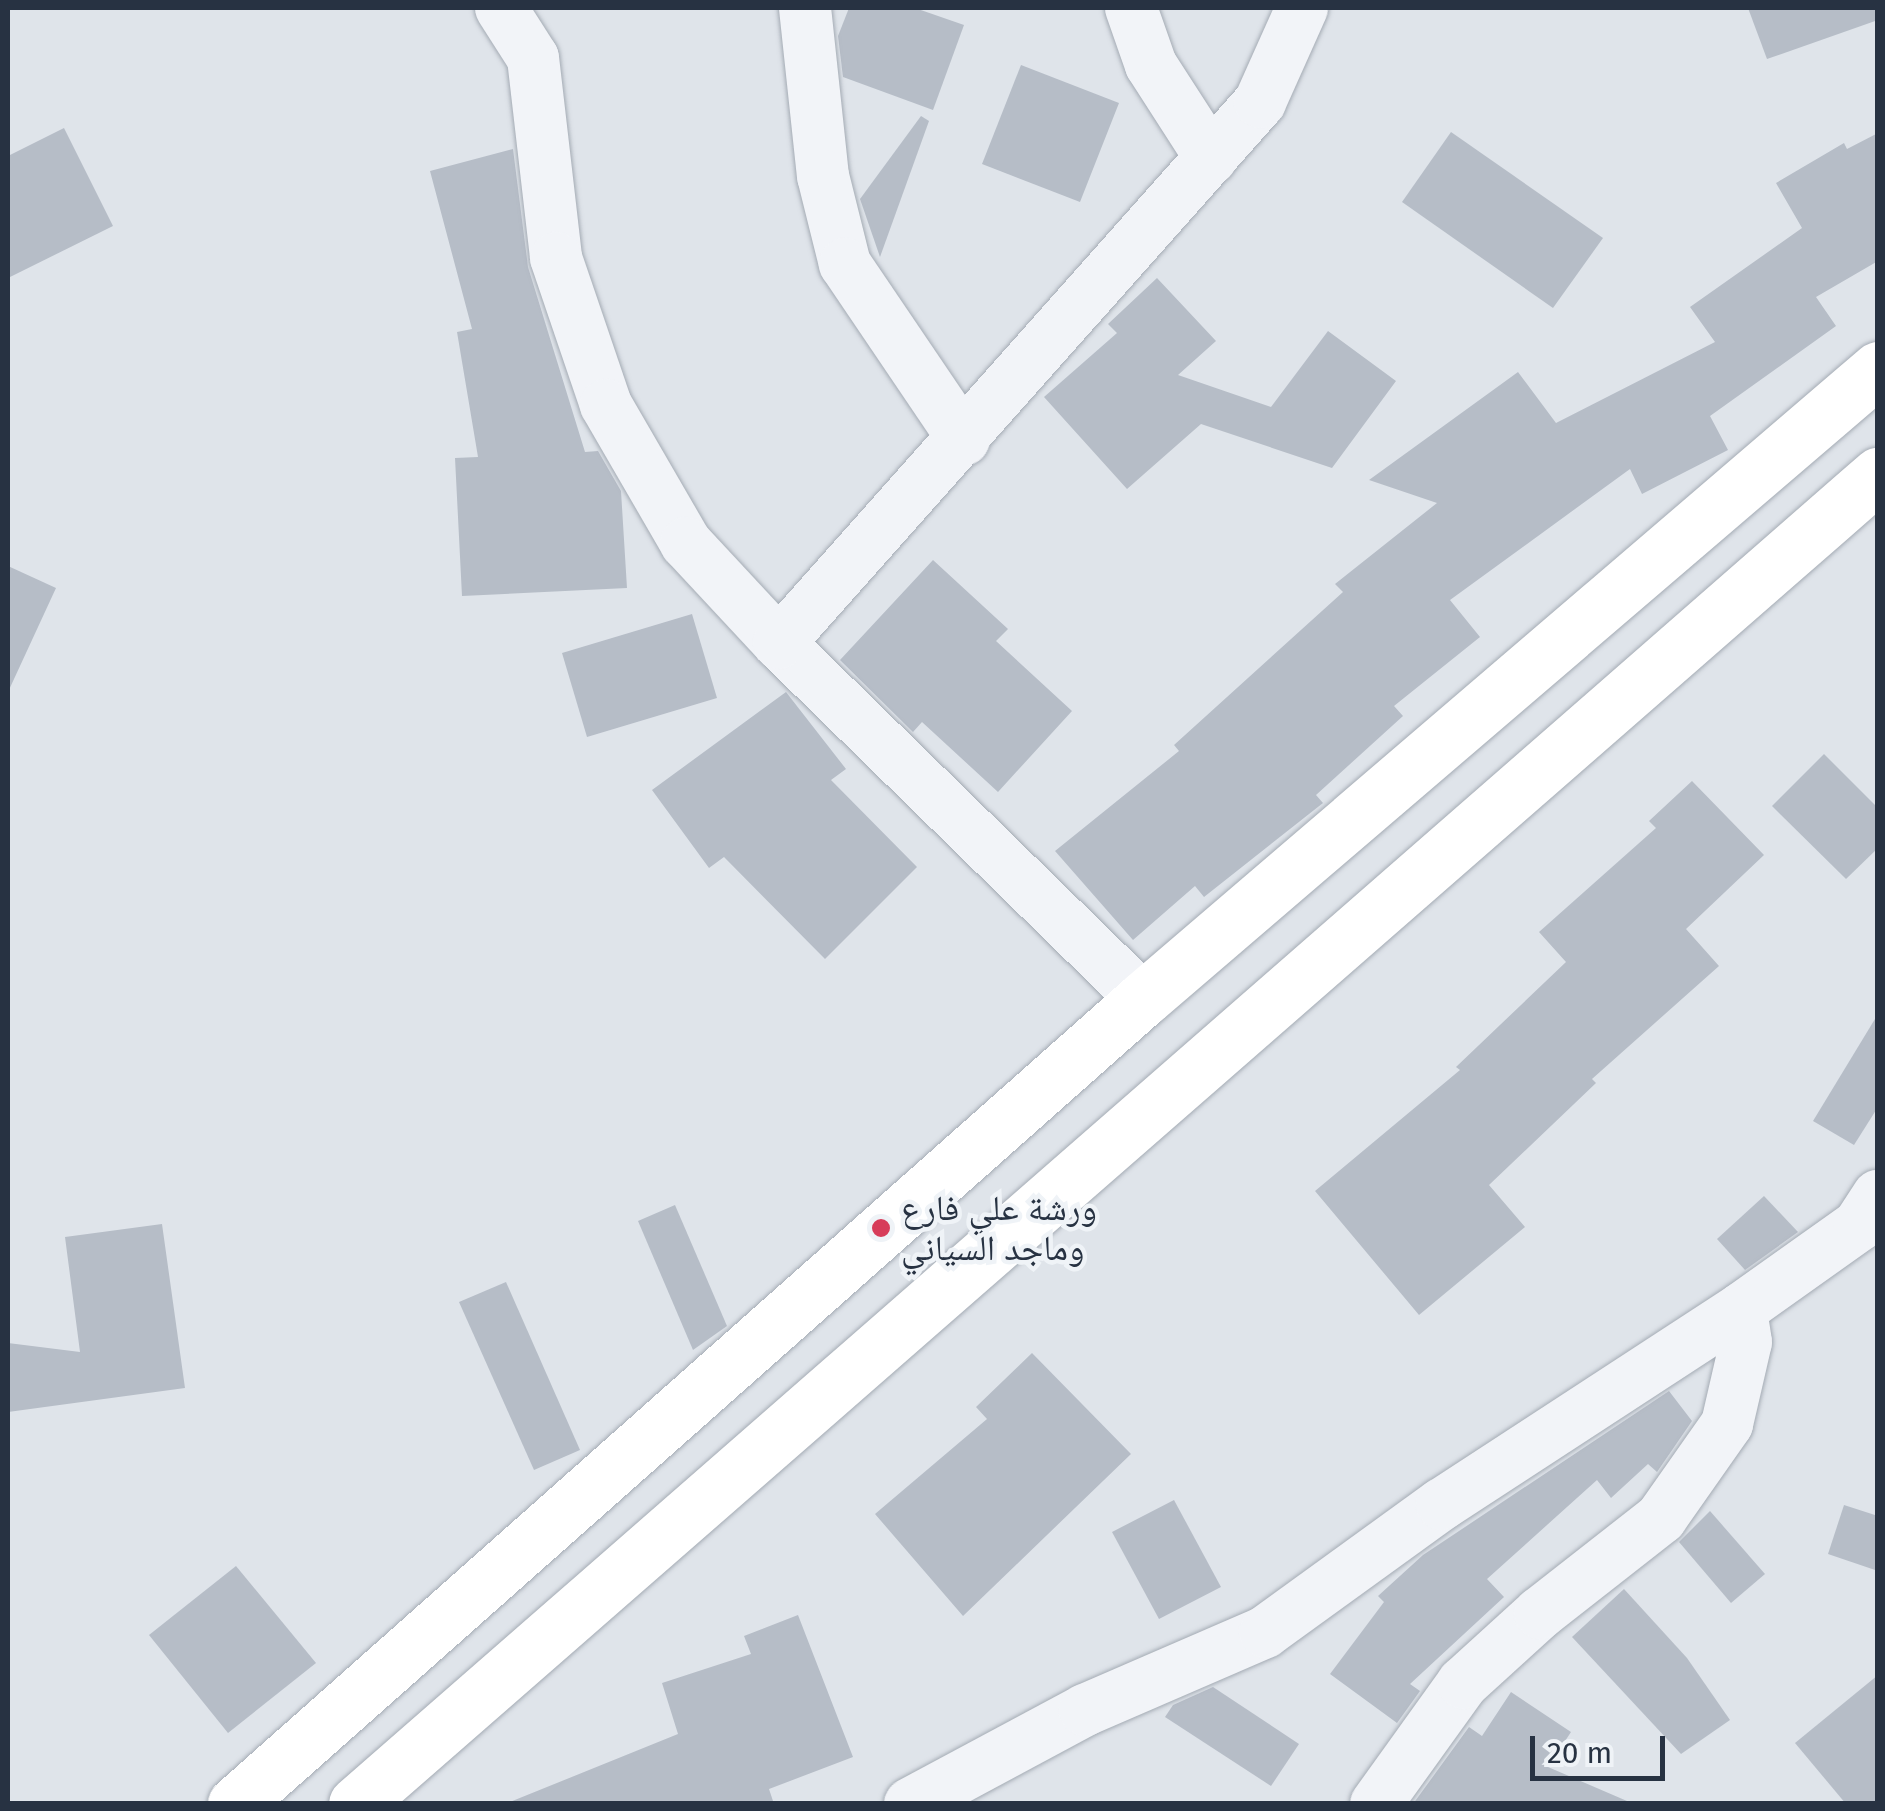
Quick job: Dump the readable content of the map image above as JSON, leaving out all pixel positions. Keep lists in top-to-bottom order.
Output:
{
  "places": ["ورشة علي فارع وماجد السياني"],
  "scale_bar": "20 m"
}
